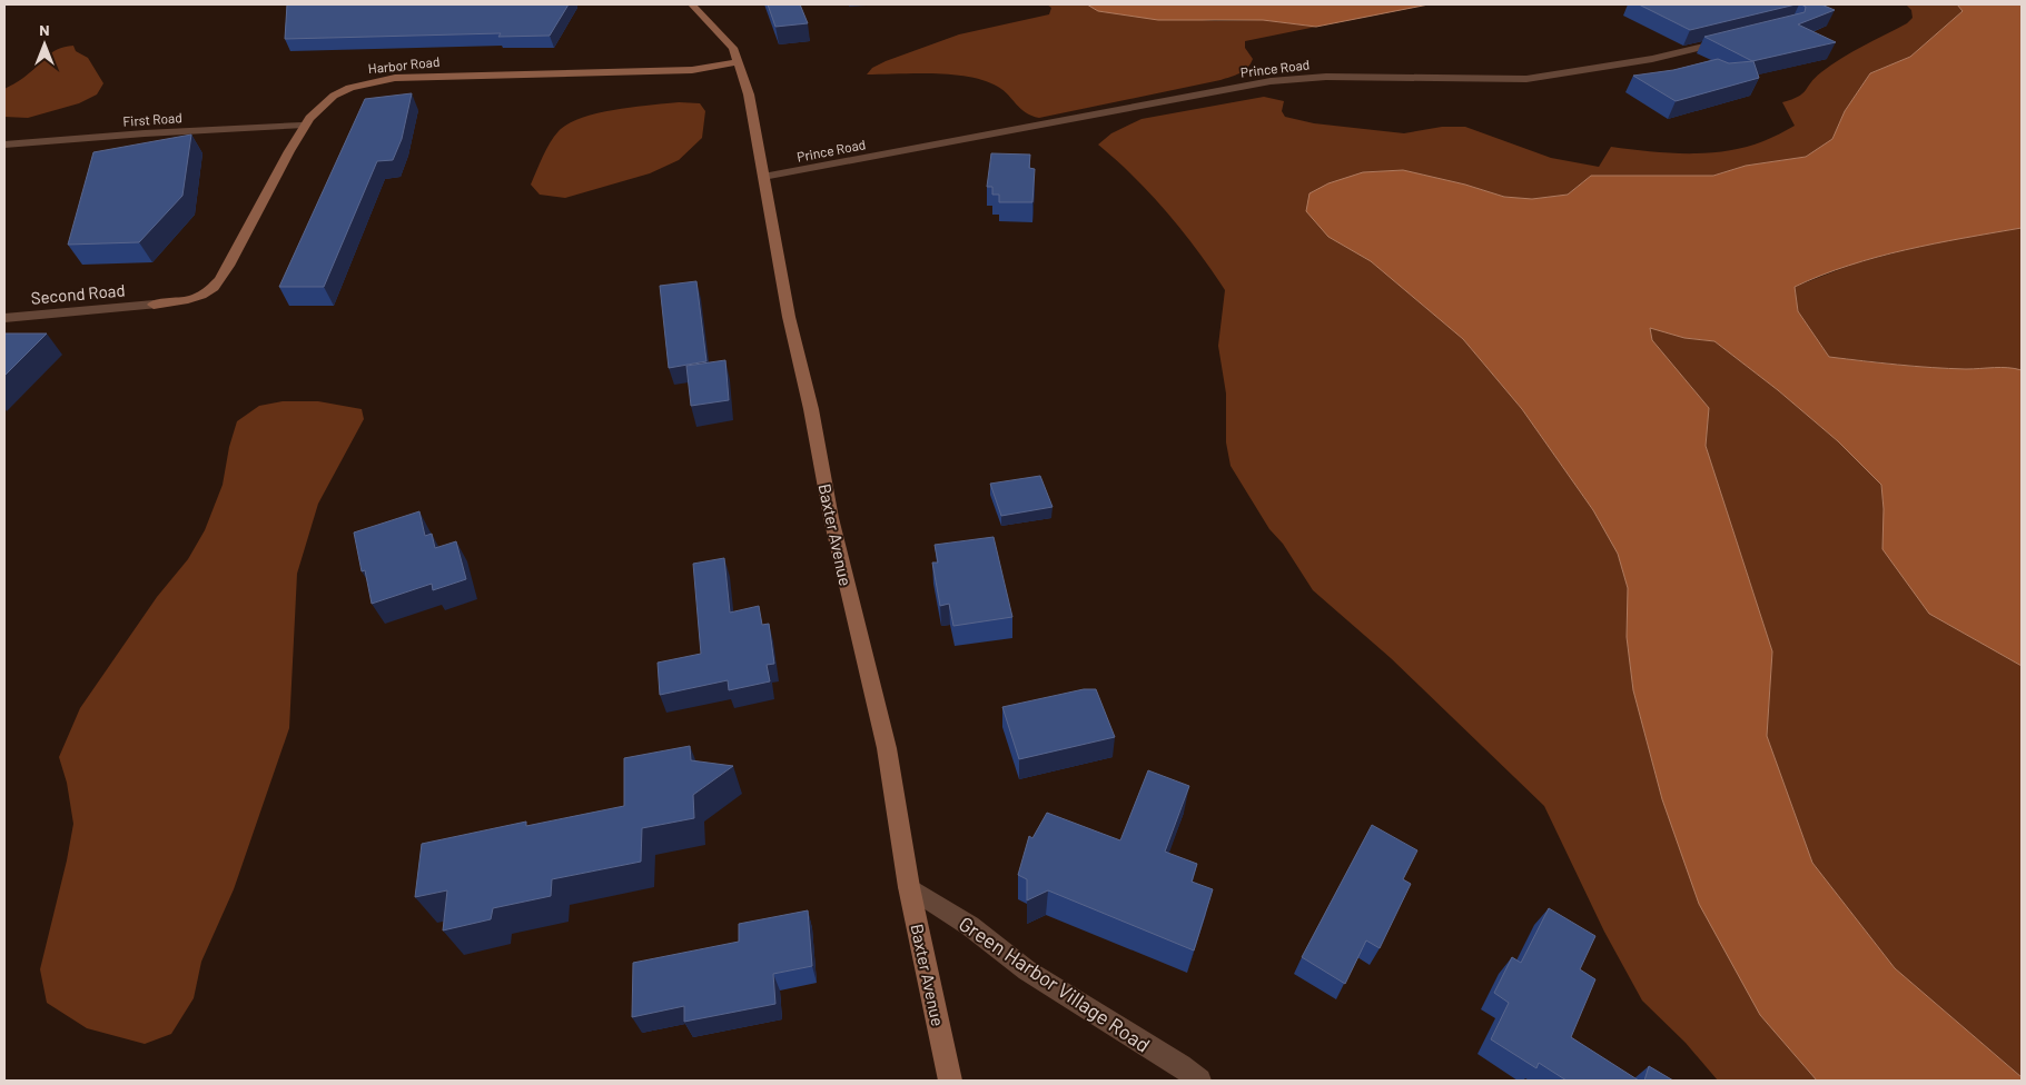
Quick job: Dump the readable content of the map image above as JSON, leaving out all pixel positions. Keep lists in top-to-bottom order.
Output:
{
  "streets": {
    "street": [
      "Harbor Road",
      "Prince Road",
      "First Road",
      "Second Road",
      "Baxter Avenue",
      "Green Harbor Village Road"
    ]
  },
  "crossings": [
    ["Harbor Road", "First Road"],
    ["Harbor Road", "Second Road"],
    ["Harbor Road", "Baxter Avenue"],
    ["Prince Road", "Baxter Avenue"],
    ["Baxter Avenue", "Green Harbor Village Road"]
  ],
  "north": "top"
}
